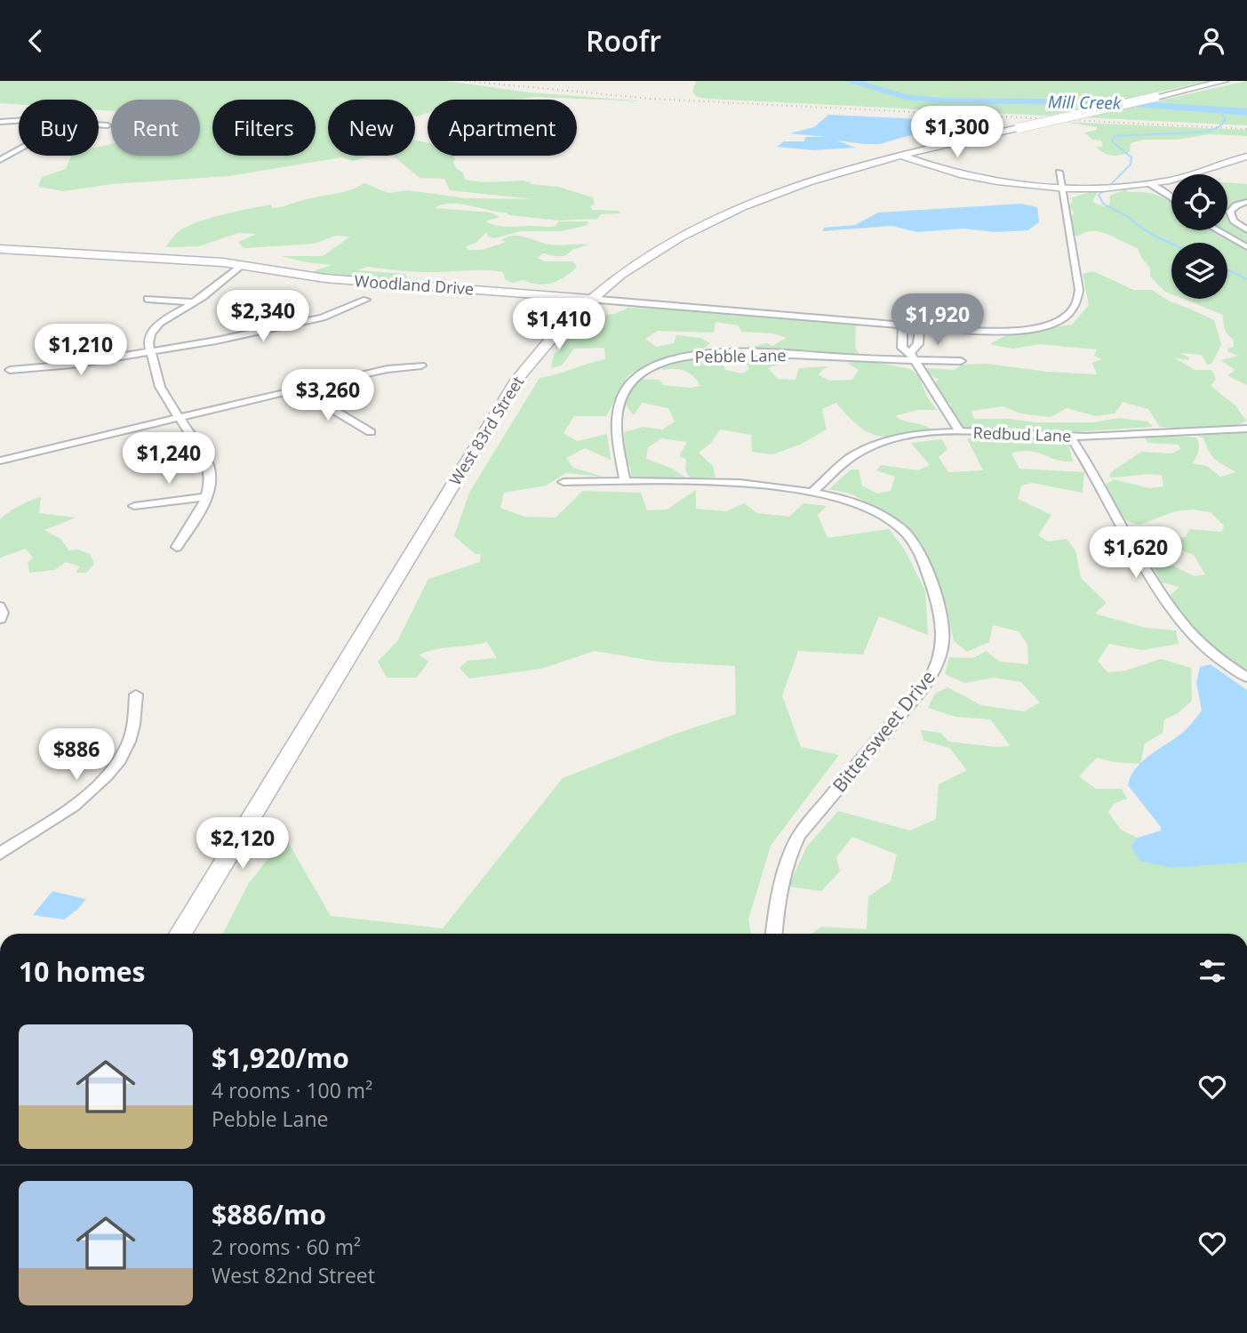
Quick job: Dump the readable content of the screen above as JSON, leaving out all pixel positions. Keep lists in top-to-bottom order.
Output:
{
  "streets": {
    "main road": ["Woodland Drive", "West 83rd Street"],
    "street": ["Pebble Lane", "Redbud Lane", "Bittersweet Drive"]
  },
  "crossings": [
    ["Woodland Drive", "West 83rd Street"],
    ["Pebble Lane", "Bittersweet Drive"],
    ["Redbud Lane", "Bittersweet Drive"]
  ],
  "water": ["Mill Creek"],
  "page": {
    "header": "Roofr",
    "chip": [
      "Buy",
      "Rent",
      "Filters",
      "New",
      "Apartment"
    ],
    "price": [
      "$1,300",
      "$2,340",
      "$1,920",
      "$1,410",
      "$1,210",
      "$3,260",
      "$1,240",
      "$1,620",
      "$886",
      "$2,120"
    ],
    "heading": "10 homes",
    "list": [
      {
        "name": "$1,920/mo",
        "note": "4 rooms · 100 m² · Pebble Lane"
      },
      {
        "name": "$886/mo",
        "note": "2 rooms · 60 m² · West 82nd Street"
      }
    ]
  }
}
